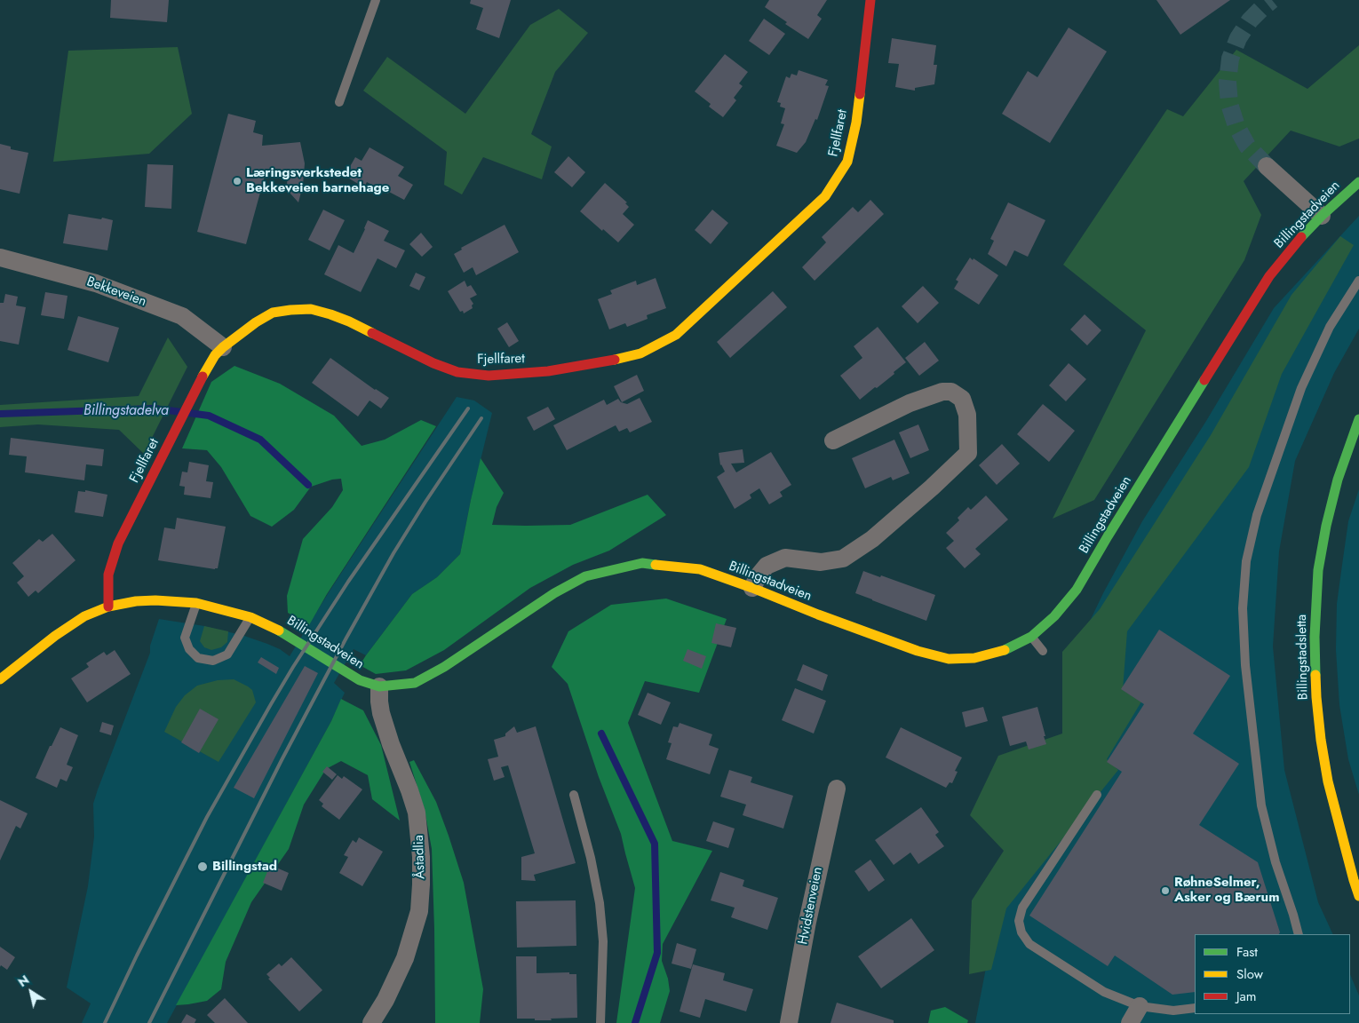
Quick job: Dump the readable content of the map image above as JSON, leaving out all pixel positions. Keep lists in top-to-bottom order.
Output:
{
  "streets": {
    "main road": ["Fjellfaret", "Billingstadveien", "Billingstadsletta"],
    "street": ["Bekkeveien", "Åstadlia", "Hvidstenveien"]
  },
  "crossings": [
    ["Fjellfaret", "Billingstadveien"],
    ["Fjellfaret", "Bekkeveien"],
    ["Billingstadveien", "Åstadlia"]
  ],
  "water": ["Billingstadelva"],
  "places": ["Læringsverkstedet Bekkeveien barnehage", "Billingstad", "RøhneSelmer, Asker og Bærum"],
  "legend": ["Fast", "Slow", "Jam"],
  "north": "top left"
}
